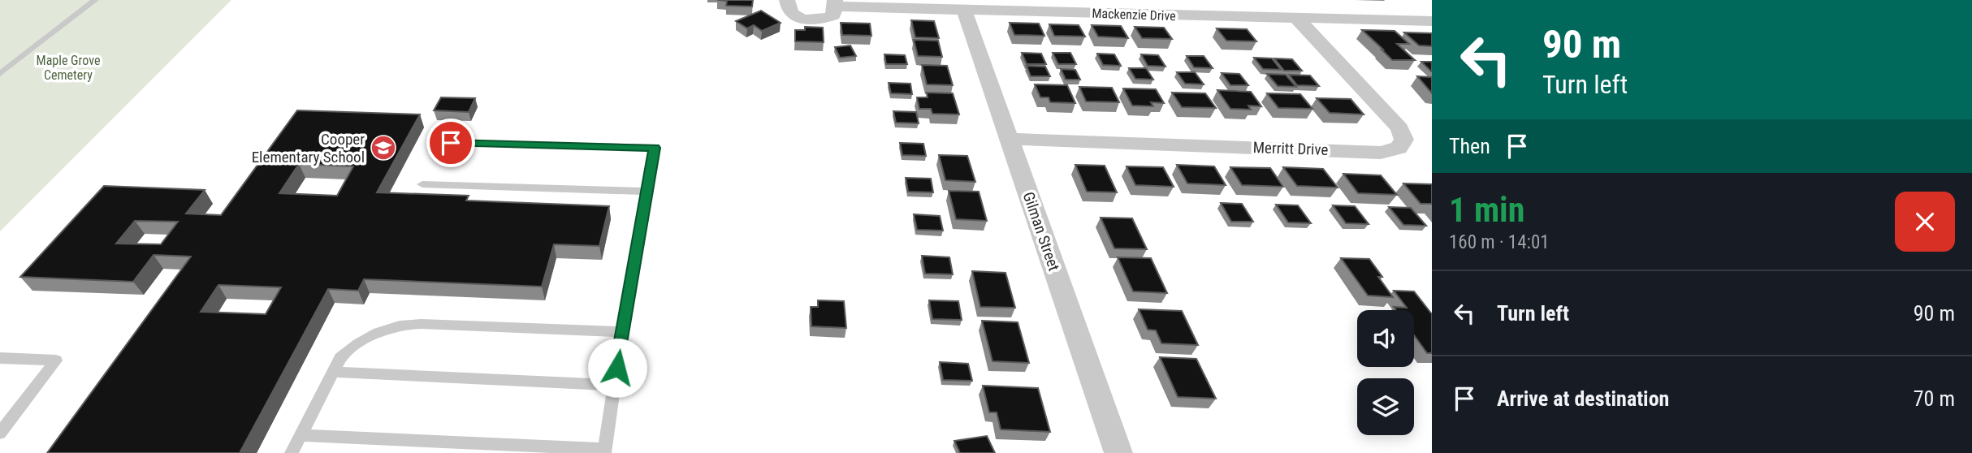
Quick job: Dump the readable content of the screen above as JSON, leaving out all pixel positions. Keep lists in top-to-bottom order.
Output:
{
  "streets": {
    "street": ["Mackenzie Drive", "Merritt Drive", "Gilman Street"]
  },
  "crossings": [
    ["Mackenzie Drive", "Merritt Drive"],
    ["Mackenzie Drive", "Gilman Street"],
    ["Merritt Drive", "Gilman Street"]
  ],
  "parks": ["Maple Grove Cemetery"],
  "places": {
    "school or university": ["Cooper Elementary School"]
  },
  "page": {
    "turn": ["90 m", "Turn left"],
    "then": "Then",
    "heading": ["1 min", "160 m · 14:01"],
    "list": [
      {
        "name": "Turn left",
        "value": "90 m"
      },
      {
        "name": "Arrive at destination",
        "value": "70 m"
      }
    ]
  }
}
